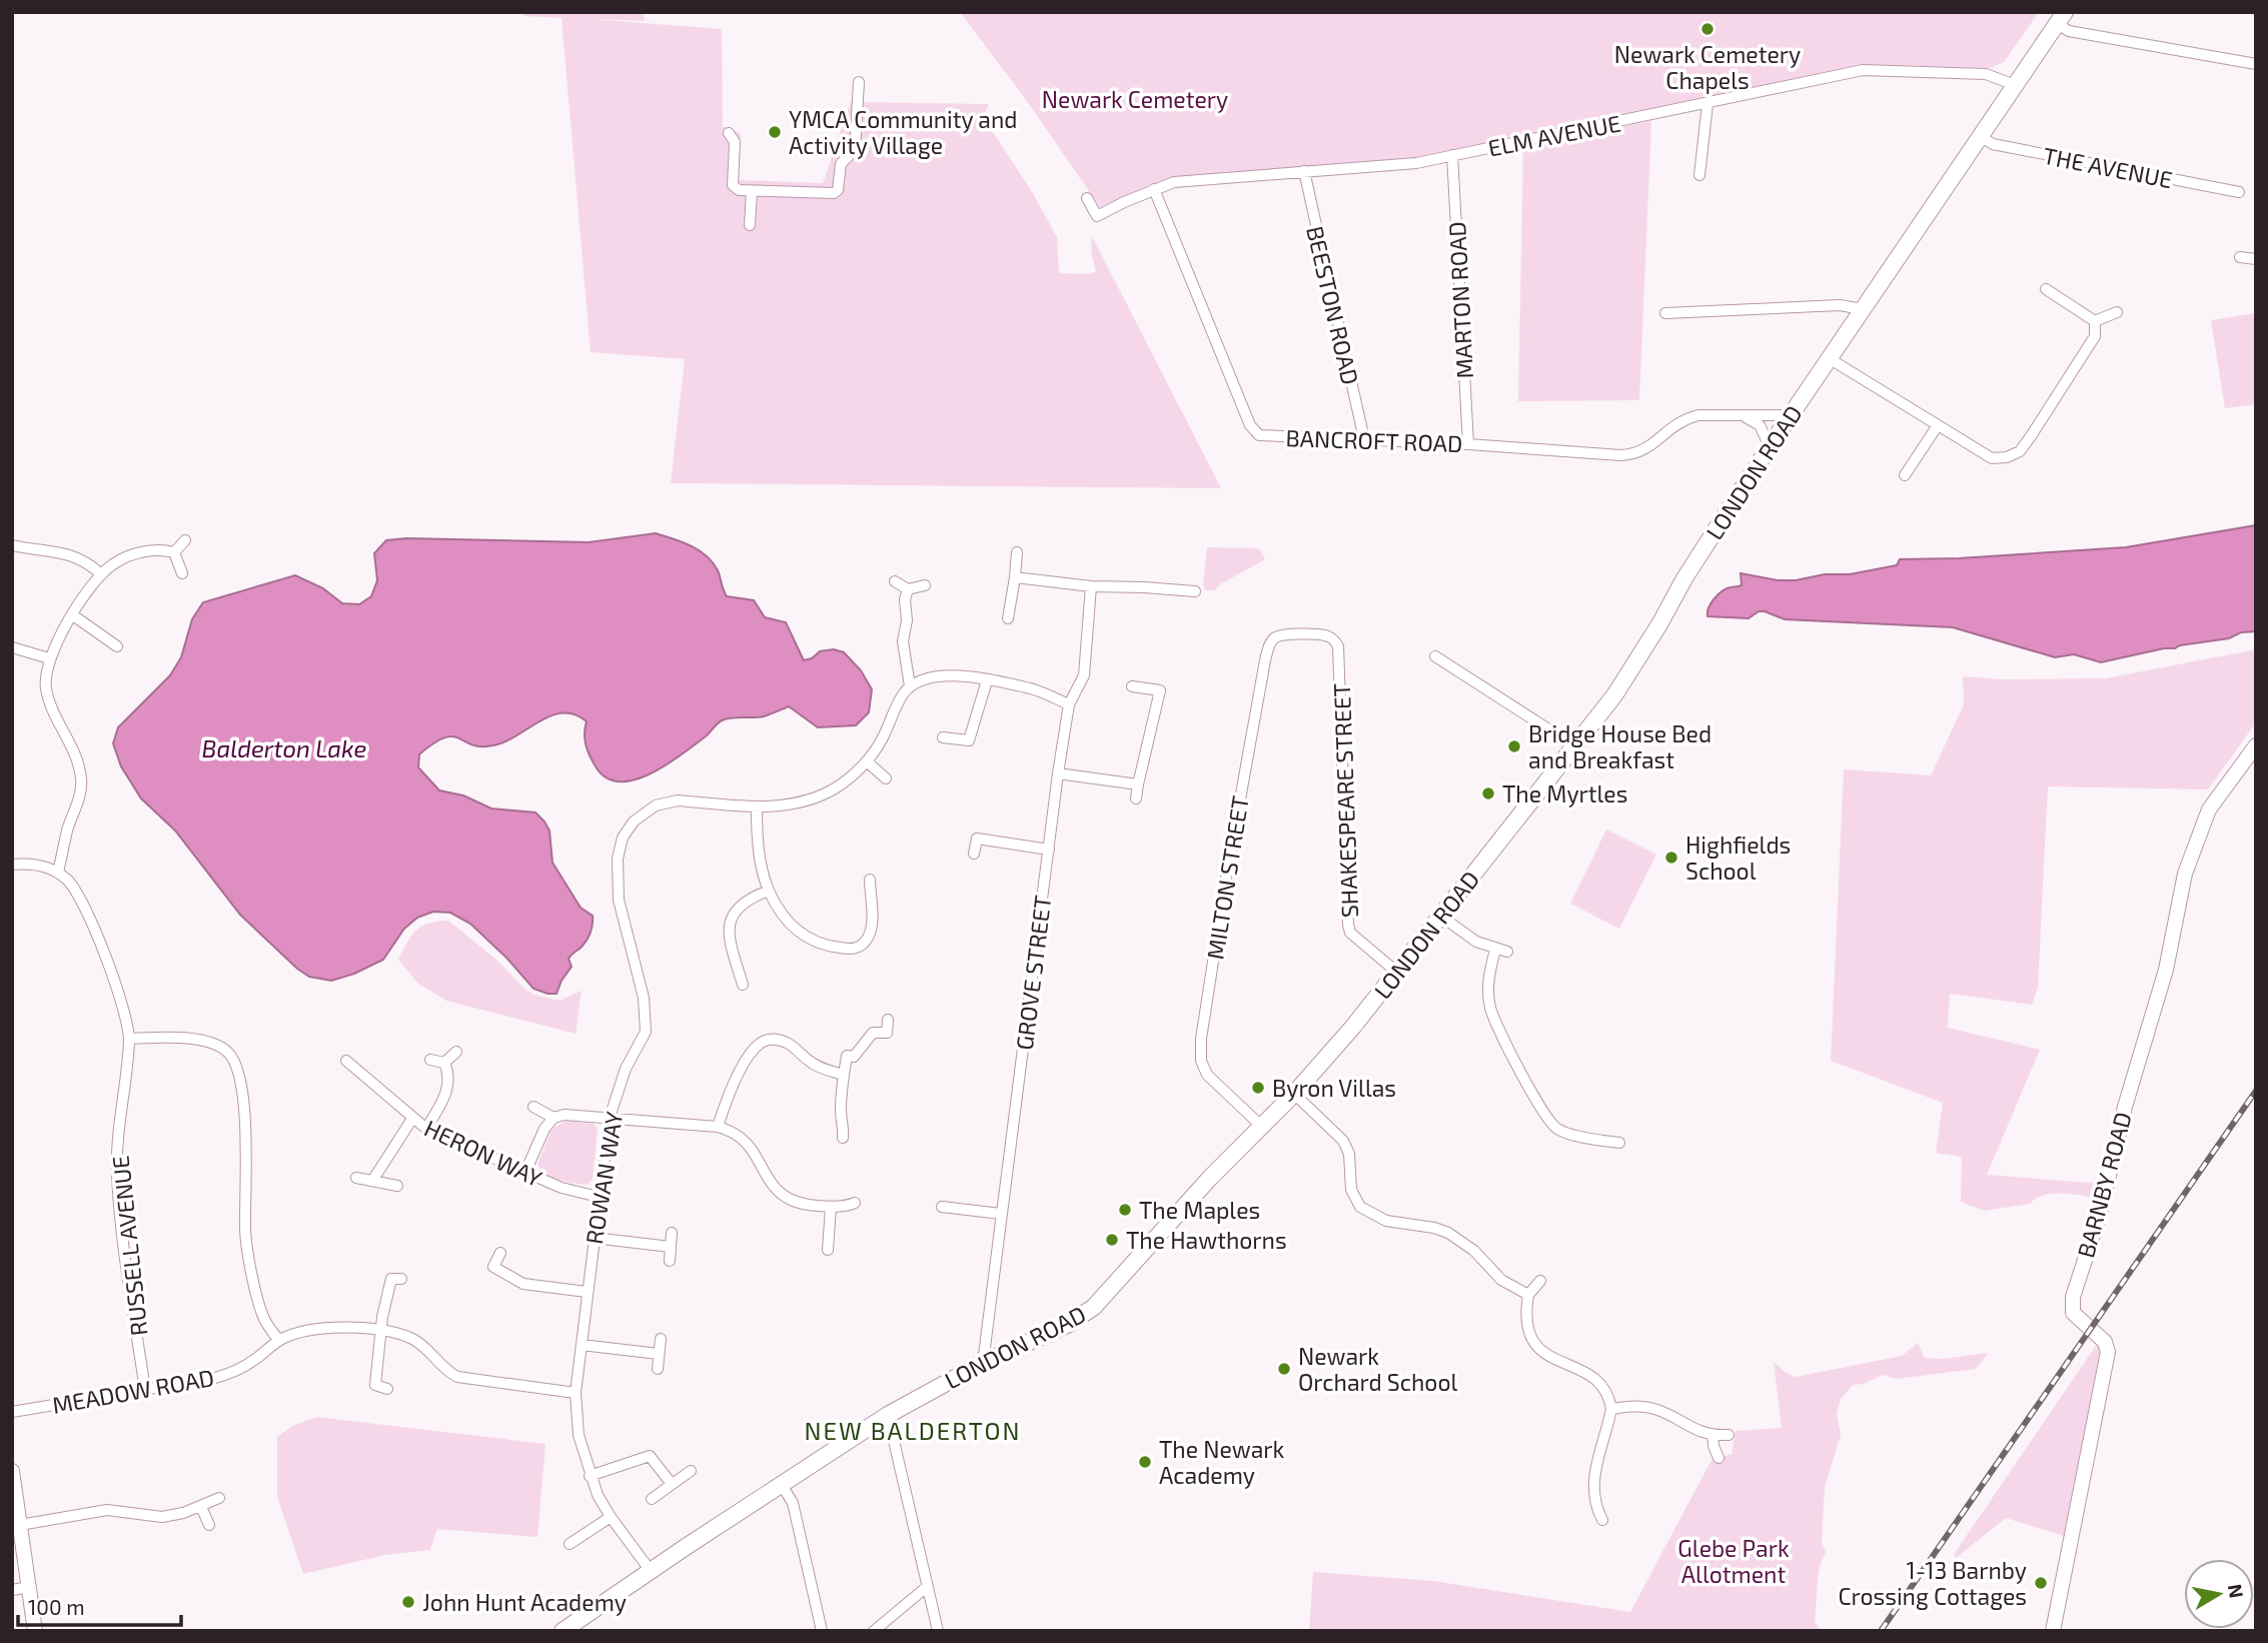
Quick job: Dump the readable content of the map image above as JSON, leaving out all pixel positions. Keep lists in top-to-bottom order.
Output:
{
  "streets": {
    "main road": ["LONDON ROAD"],
    "street": [
      "ELM AVENUE",
      "THE AVENUE",
      "MARTON ROAD",
      "BEESTON ROAD",
      "BANCROFT ROAD",
      "SHAKESPEARE STREET",
      "MILTON STREET",
      "GROVE STREET",
      "HERON WAY",
      "ROWAN WAY",
      "BARNBY ROAD",
      "RUSSELL AVENUE",
      "MEADOW ROAD"
    ]
  },
  "crossings": [
    ["ELM AVENUE", "MARTON ROAD"],
    ["ELM AVENUE", "BEESTON ROAD"],
    ["ELM AVENUE", "BANCROFT ROAD"],
    ["ELM AVENUE", "LONDON ROAD"],
    ["THE AVENUE", "LONDON ROAD"],
    ["MARTON ROAD", "BANCROFT ROAD"],
    ["BEESTON ROAD", "BANCROFT ROAD"],
    ["BANCROFT ROAD", "LONDON ROAD"],
    ["LONDON ROAD", "SHAKESPEARE STREET"],
    ["LONDON ROAD", "MILTON STREET"],
    ["LONDON ROAD", "GROVE STREET"],
    ["LONDON ROAD", "ROWAN WAY"],
    ["SHAKESPEARE STREET", "MILTON STREET"],
    ["HERON WAY", "ROWAN WAY"],
    ["ROWAN WAY", "MEADOW ROAD"],
    ["RUSSELL AVENUE", "MEADOW ROAD"]
  ],
  "districts": ["NEW BALDERTON"],
  "water": ["Balderton Lake"],
  "parks": ["Newark Cemetery", "Glebe Park Allotment"],
  "places": [
    "Newark Cemetery Chapels",
    "YMCA Community and Activity Village",
    "Bridge House Bed and Breakfast",
    "The Myrtles",
    "Highfields School",
    "Byron Villas",
    "The Maples",
    "The Hawthorns",
    "Newark Orchard School",
    "The Newark Academy",
    "1-13 Barnby Crossing Cottages",
    "John Hunt Academy"
  ],
  "scale_bar": "100 m",
  "north": "right"
}
